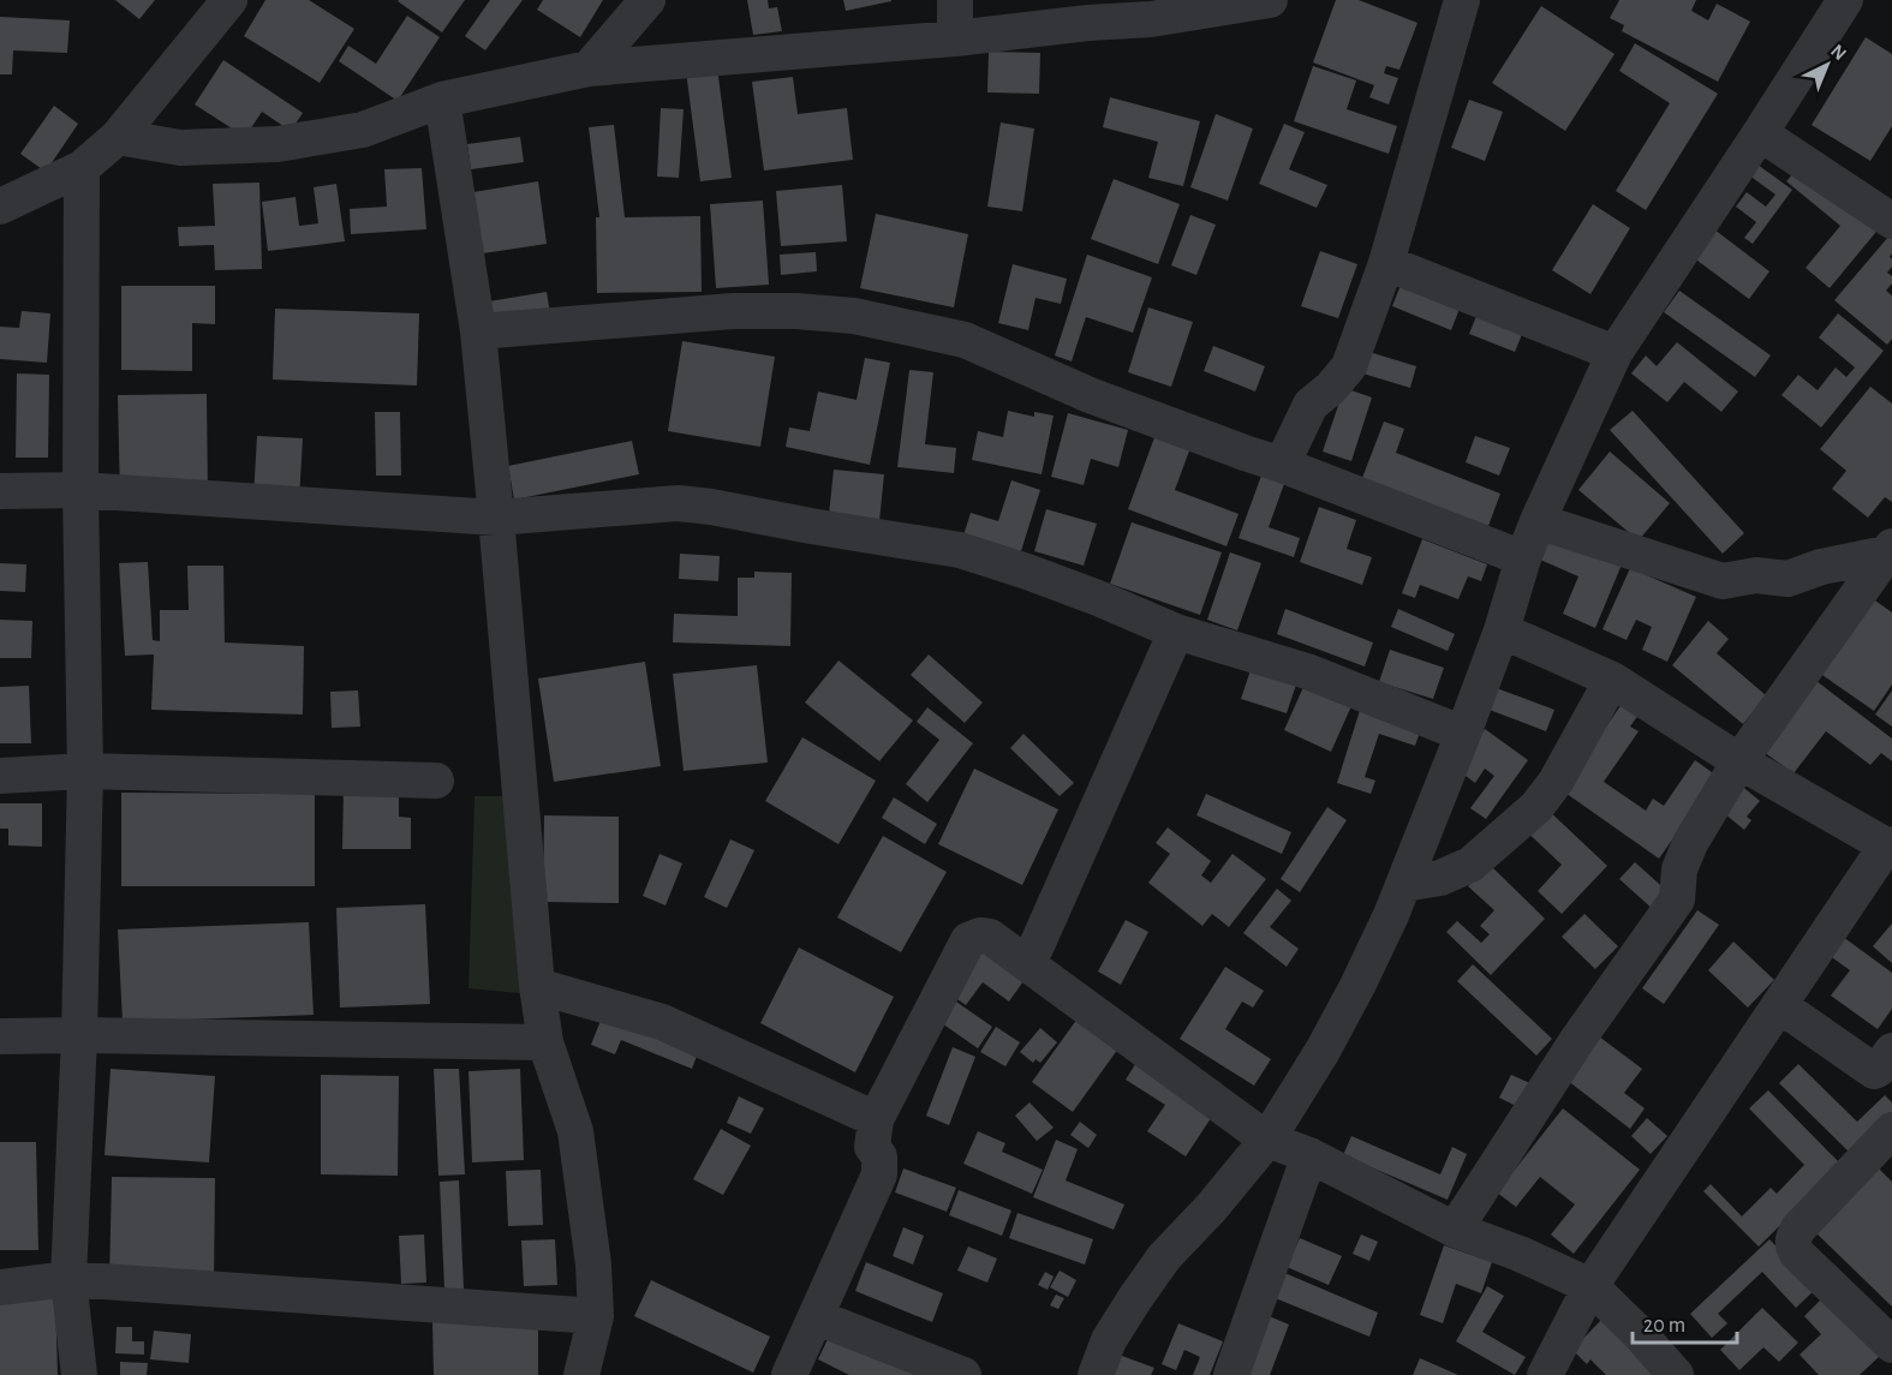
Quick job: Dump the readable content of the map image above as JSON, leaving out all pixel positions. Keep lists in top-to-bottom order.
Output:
{
  "scale_bar": "20 m",
  "north": "top right"
}
